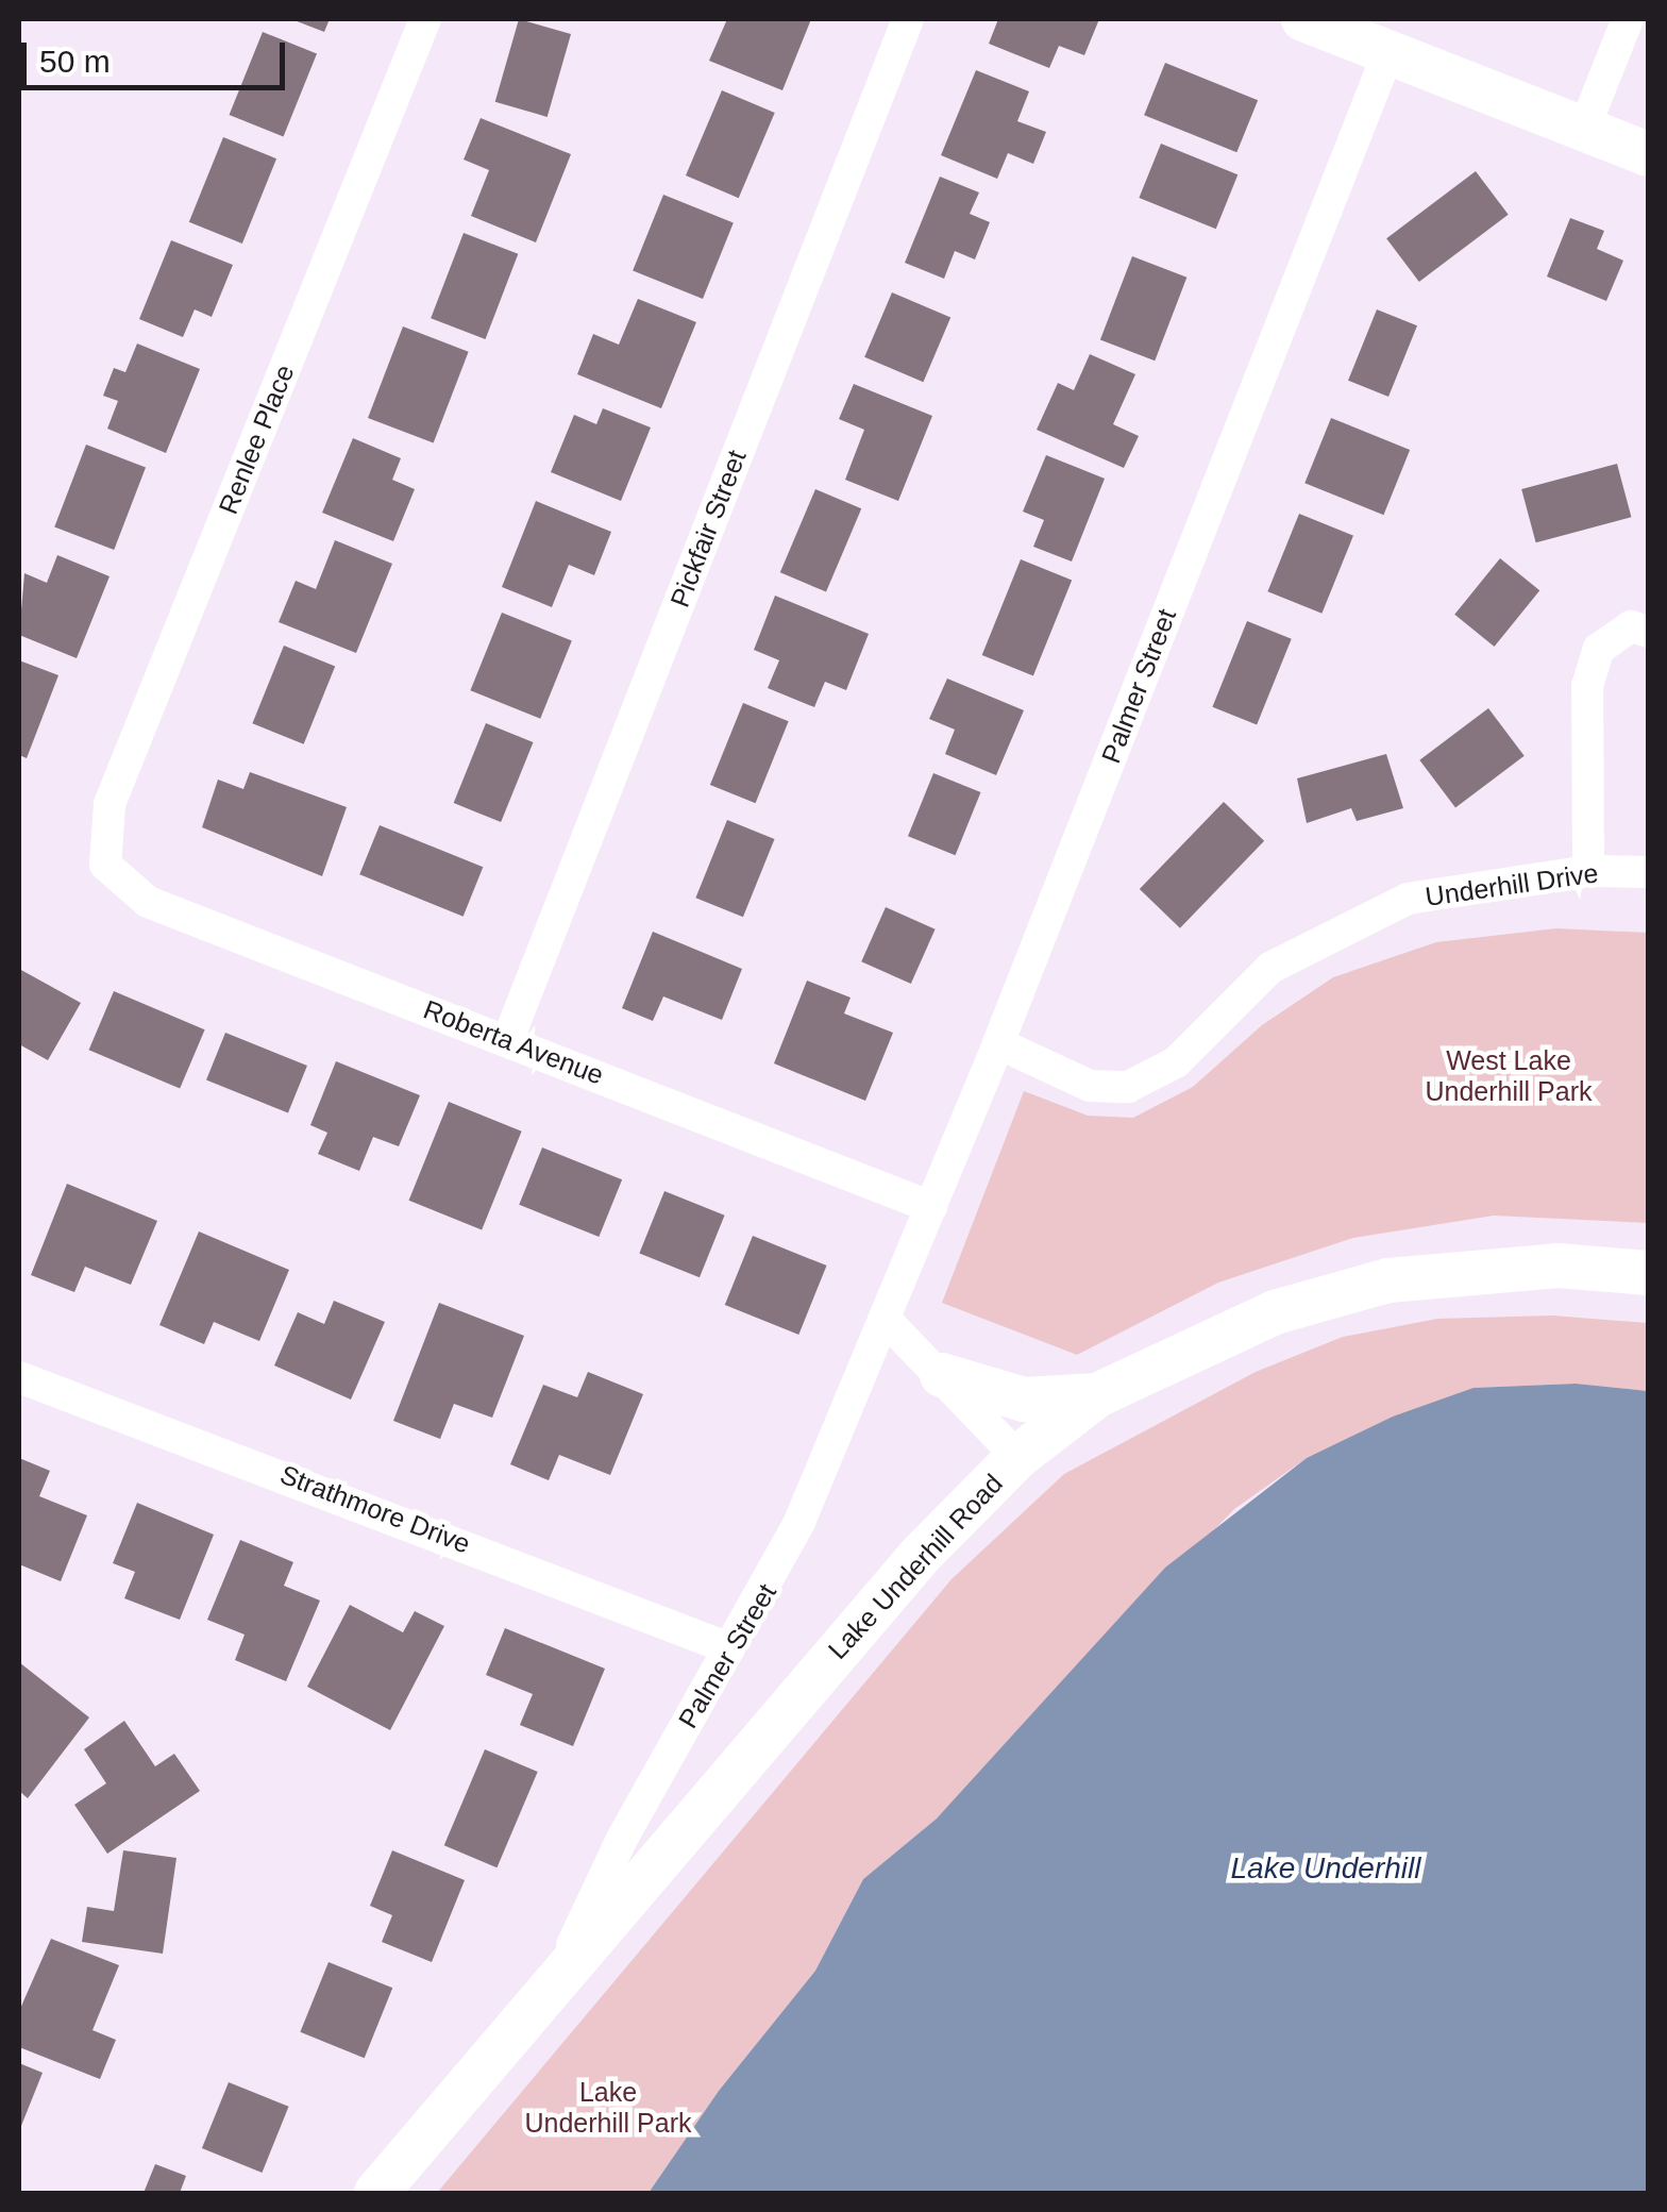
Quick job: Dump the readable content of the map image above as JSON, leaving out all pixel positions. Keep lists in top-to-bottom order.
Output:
{
  "streets": {
    "main road": ["Lake Underhill Road"],
    "street": [
      "Renlee Place",
      "Pickfair Street",
      "Palmer Street",
      "Underhill Drive",
      "Roberta Avenue",
      "Strathmore Drive"
    ]
  },
  "crossings": [
    ["Renlee Place", "Roberta Avenue"],
    ["Pickfair Street", "Roberta Avenue"],
    ["Palmer Street", "Underhill Drive"],
    ["Palmer Street", "Roberta Avenue"],
    ["Palmer Street", "Strathmore Drive"],
    ["Palmer Street", "Lake Underhill Road"]
  ],
  "water": ["Lake Underhill"],
  "parks": ["West Lake Underhill Park", "Lake Underhill Park"],
  "scale_bar": "50 m"
}
